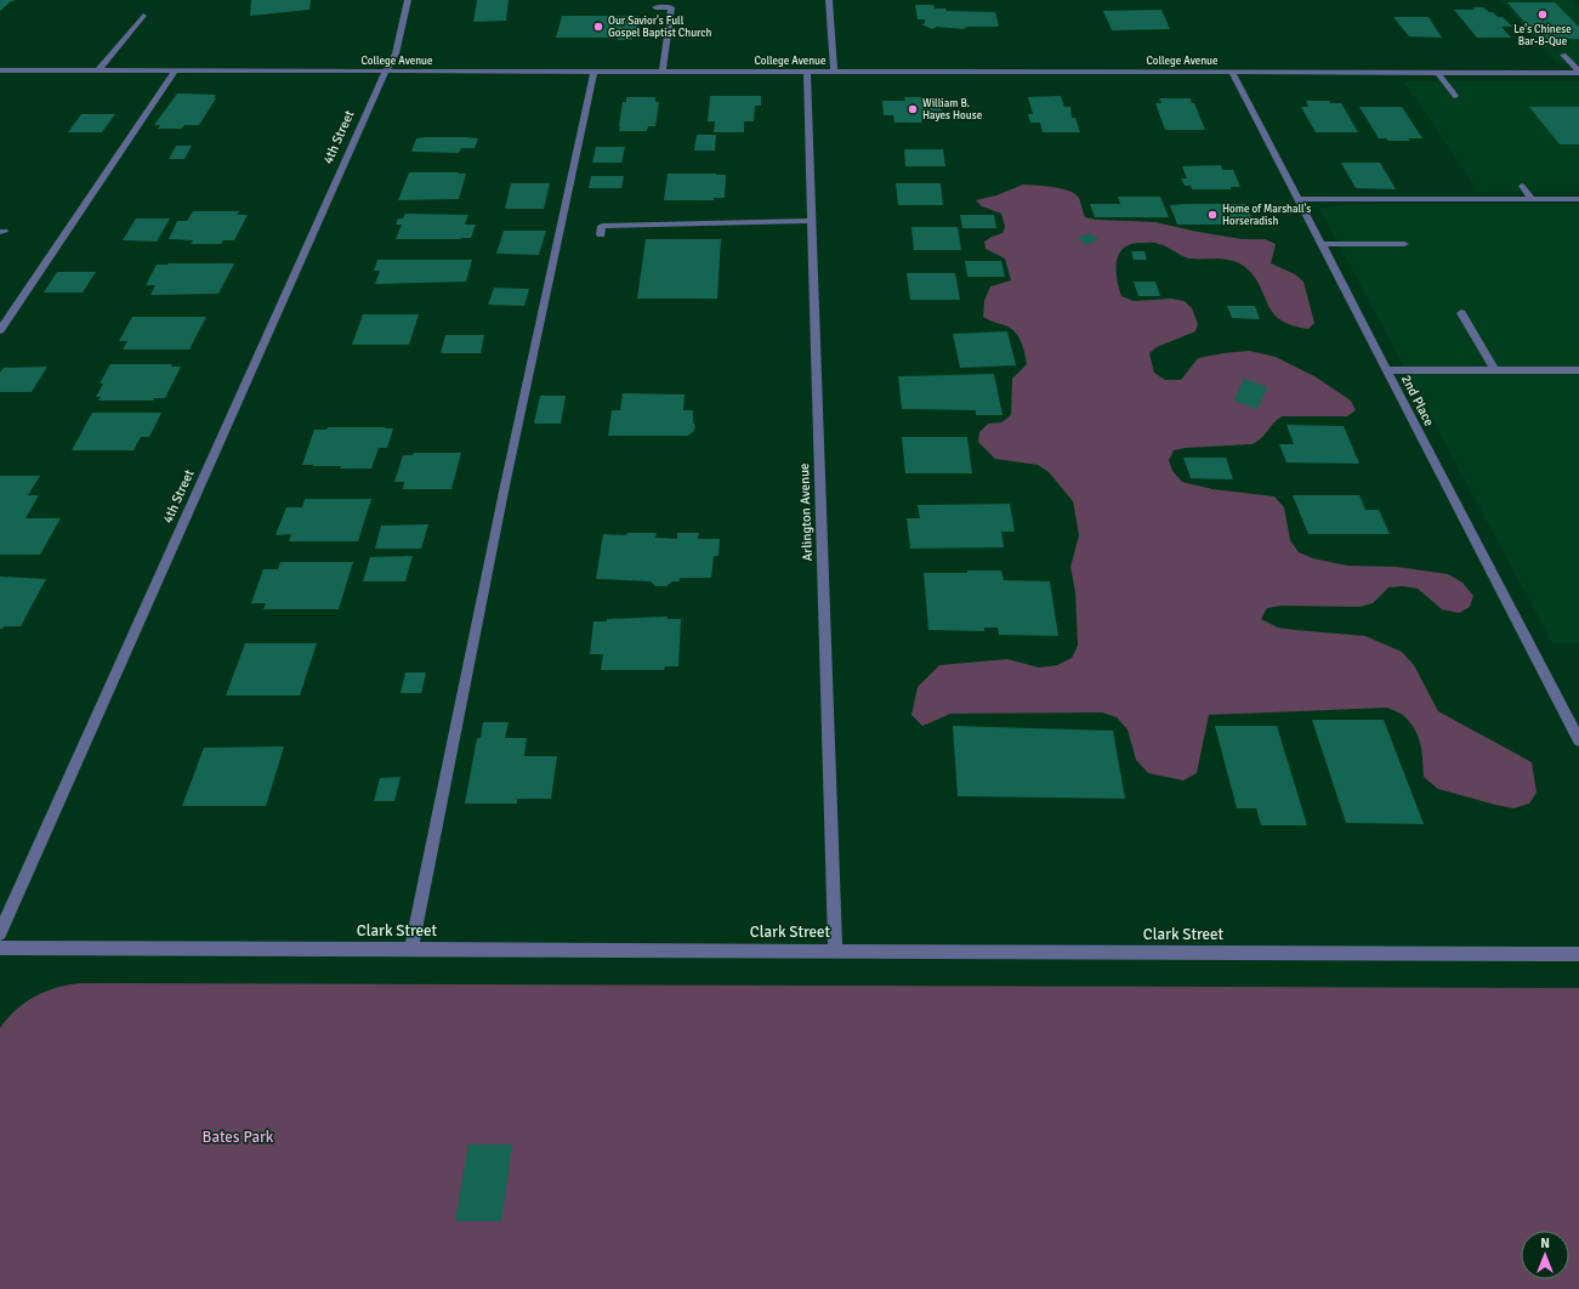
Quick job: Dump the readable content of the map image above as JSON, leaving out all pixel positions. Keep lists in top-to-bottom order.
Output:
{
  "streets": {
    "street": [
      "College Avenue",
      "4th Street",
      "2nd Place",
      "Arlington Avenue",
      "Clark Street"
    ]
  },
  "crossings": [
    ["College Avenue", "4th Street"],
    ["College Avenue", "2nd Place"],
    ["College Avenue", "Arlington Avenue"],
    ["Arlington Avenue", "Clark Street"]
  ],
  "parks": ["Bates Park"],
  "places": [
    "Le's Chinese Bar-B-Que",
    "Our Savior's Full Gospel Baptist Church",
    "William B. Hayes House",
    "Home of Marshall's Horseradish"
  ],
  "north": "top"
}
